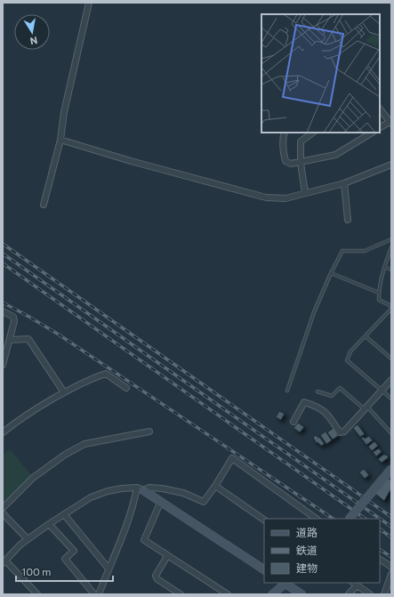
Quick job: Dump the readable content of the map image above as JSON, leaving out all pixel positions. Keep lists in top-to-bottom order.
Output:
{
  "legend": ["道路", "鉄道", "建物"],
  "scale_bar": "100 m",
  "north": "bottom"
}
